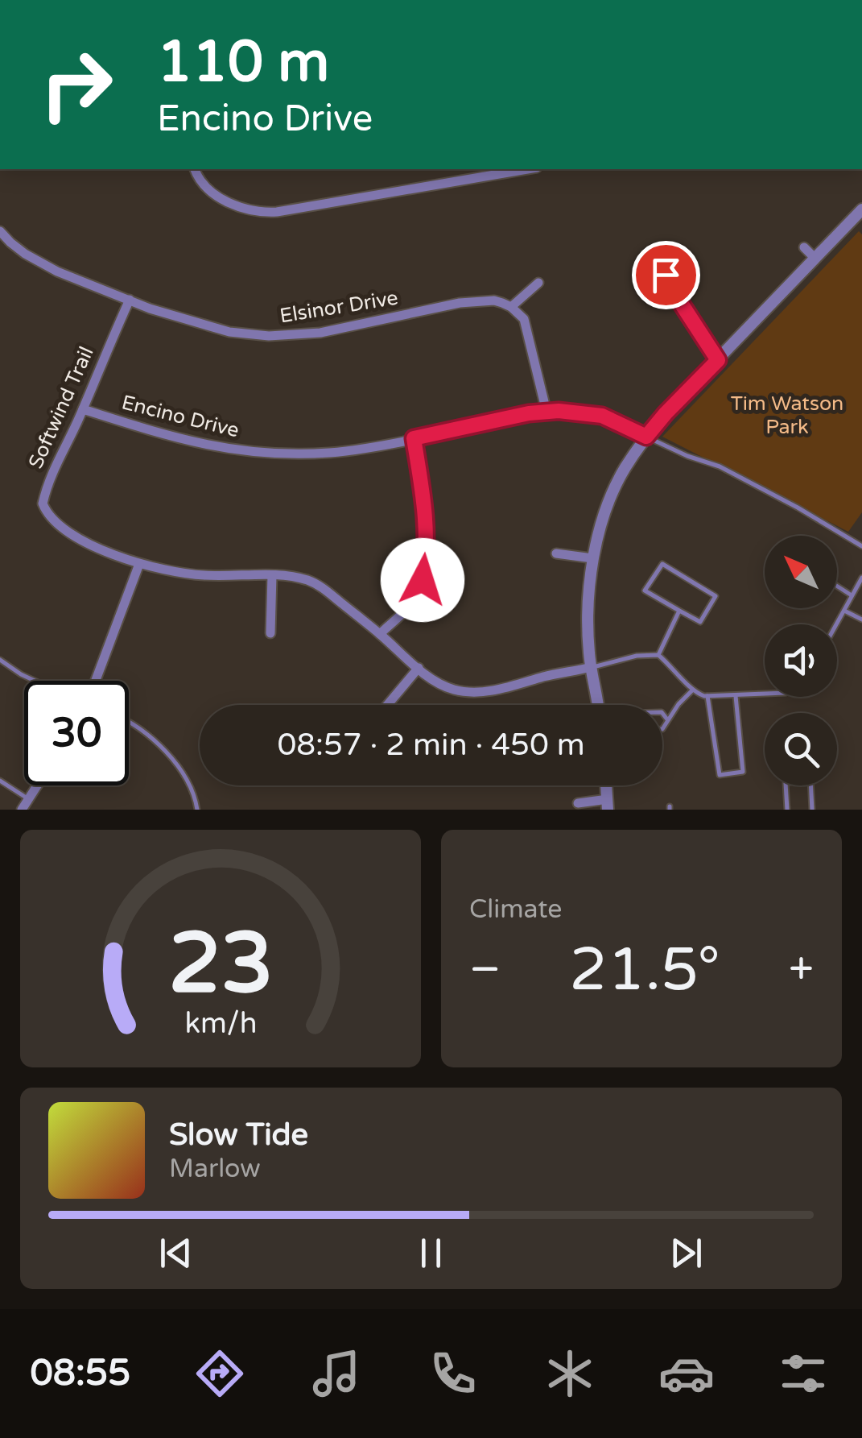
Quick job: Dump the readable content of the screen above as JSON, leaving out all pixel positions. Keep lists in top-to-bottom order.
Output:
{
  "streets": {
    "street": ["Elsinor Drive", "Softwind Trail", "Encino Drive"]
  },
  "crossings": [
    ["Elsinor Drive", "Softwind Trail"],
    ["Softwind Trail", "Encino Drive"]
  ],
  "parks": ["Tim Watson Park"],
  "north": "top left",
  "page": {
    "turn": ["110 m", "Encino Drive"],
    "limit": "30",
    "trip": "08:57 · 2 min · 450 m",
    "tile": "Climate",
    "heat": ["−", "21.5°", "+"],
    "song": ["Slow Tide", "Marlow"],
    "tabs": "08:55",
    "gauge": ["23", "km/h"]
  }
}
